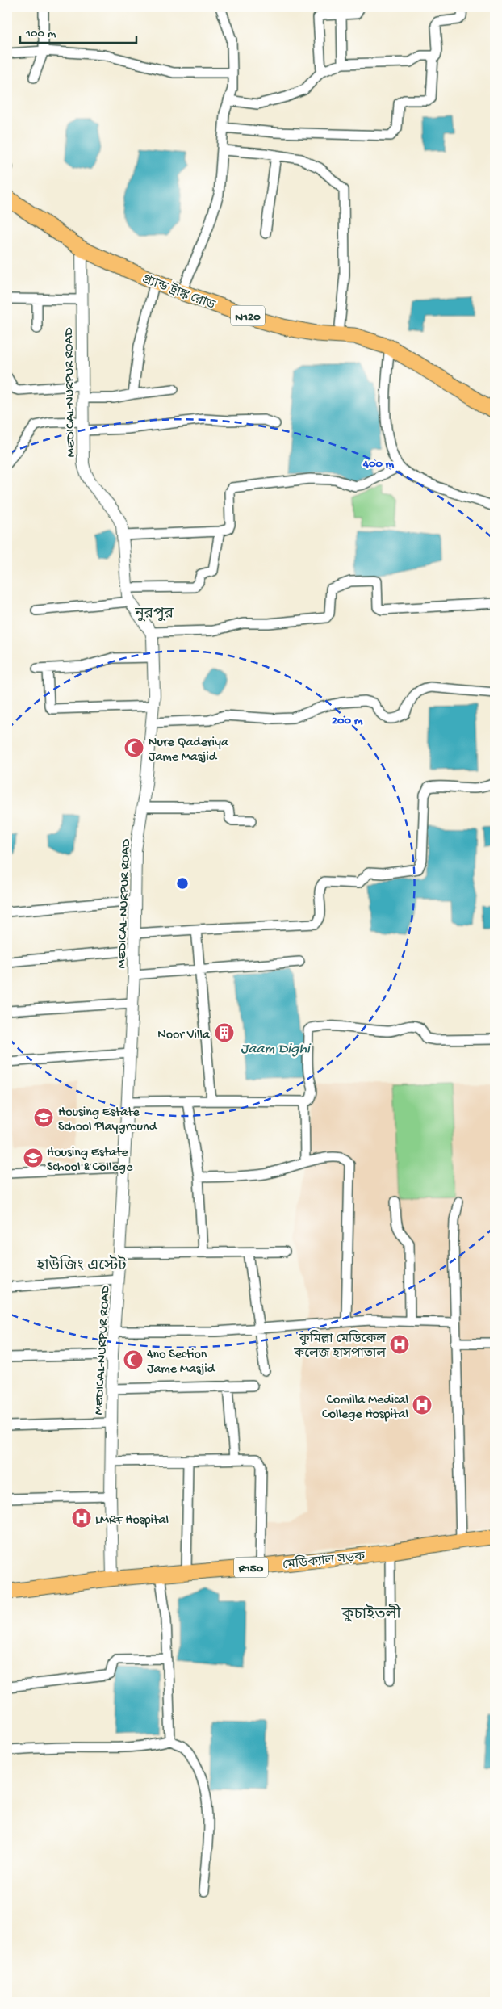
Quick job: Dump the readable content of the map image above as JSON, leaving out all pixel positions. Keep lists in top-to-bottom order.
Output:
{
  "streets": {
    "highway": ["গ্র্যান্ড ট্রাঙ্ক রোড", "N120"],
    "main road": ["মেডিক্যাল সড়ক", "R150"],
    "street": ["MEDICAL-NURPUR ROAD"]
  },
  "crossings": [
    ["গ্র্যান্ড ট্রাঙ্ক রোড", "MEDICAL-NURPUR ROAD"],
    ["MEDICAL-NURPUR ROAD", "মেডিক্যাল সড়ক"]
  ],
  "districts": ["নুরপুর", "হাউজিং এস্টেট", "কুচাইতলী"],
  "water": ["Jaam Dighi"],
  "places": {
    "mosque": ["Nure Qaderiya Jame Masjid", "4no Section Jame Masjid"],
    "building": ["Noor Villa"],
    "school or university": ["Housing Estate School Playground", "Housing Estate School & College"],
    "hospital": ["কুমিল্লা মেডিকেল কলেজ হাসপাতাল", "Comilla Medical College Hospital", "LMRF Hospital"]
  },
  "scale_bar": "100 m",
  "rings": ["400 m", "200 m"]
}
